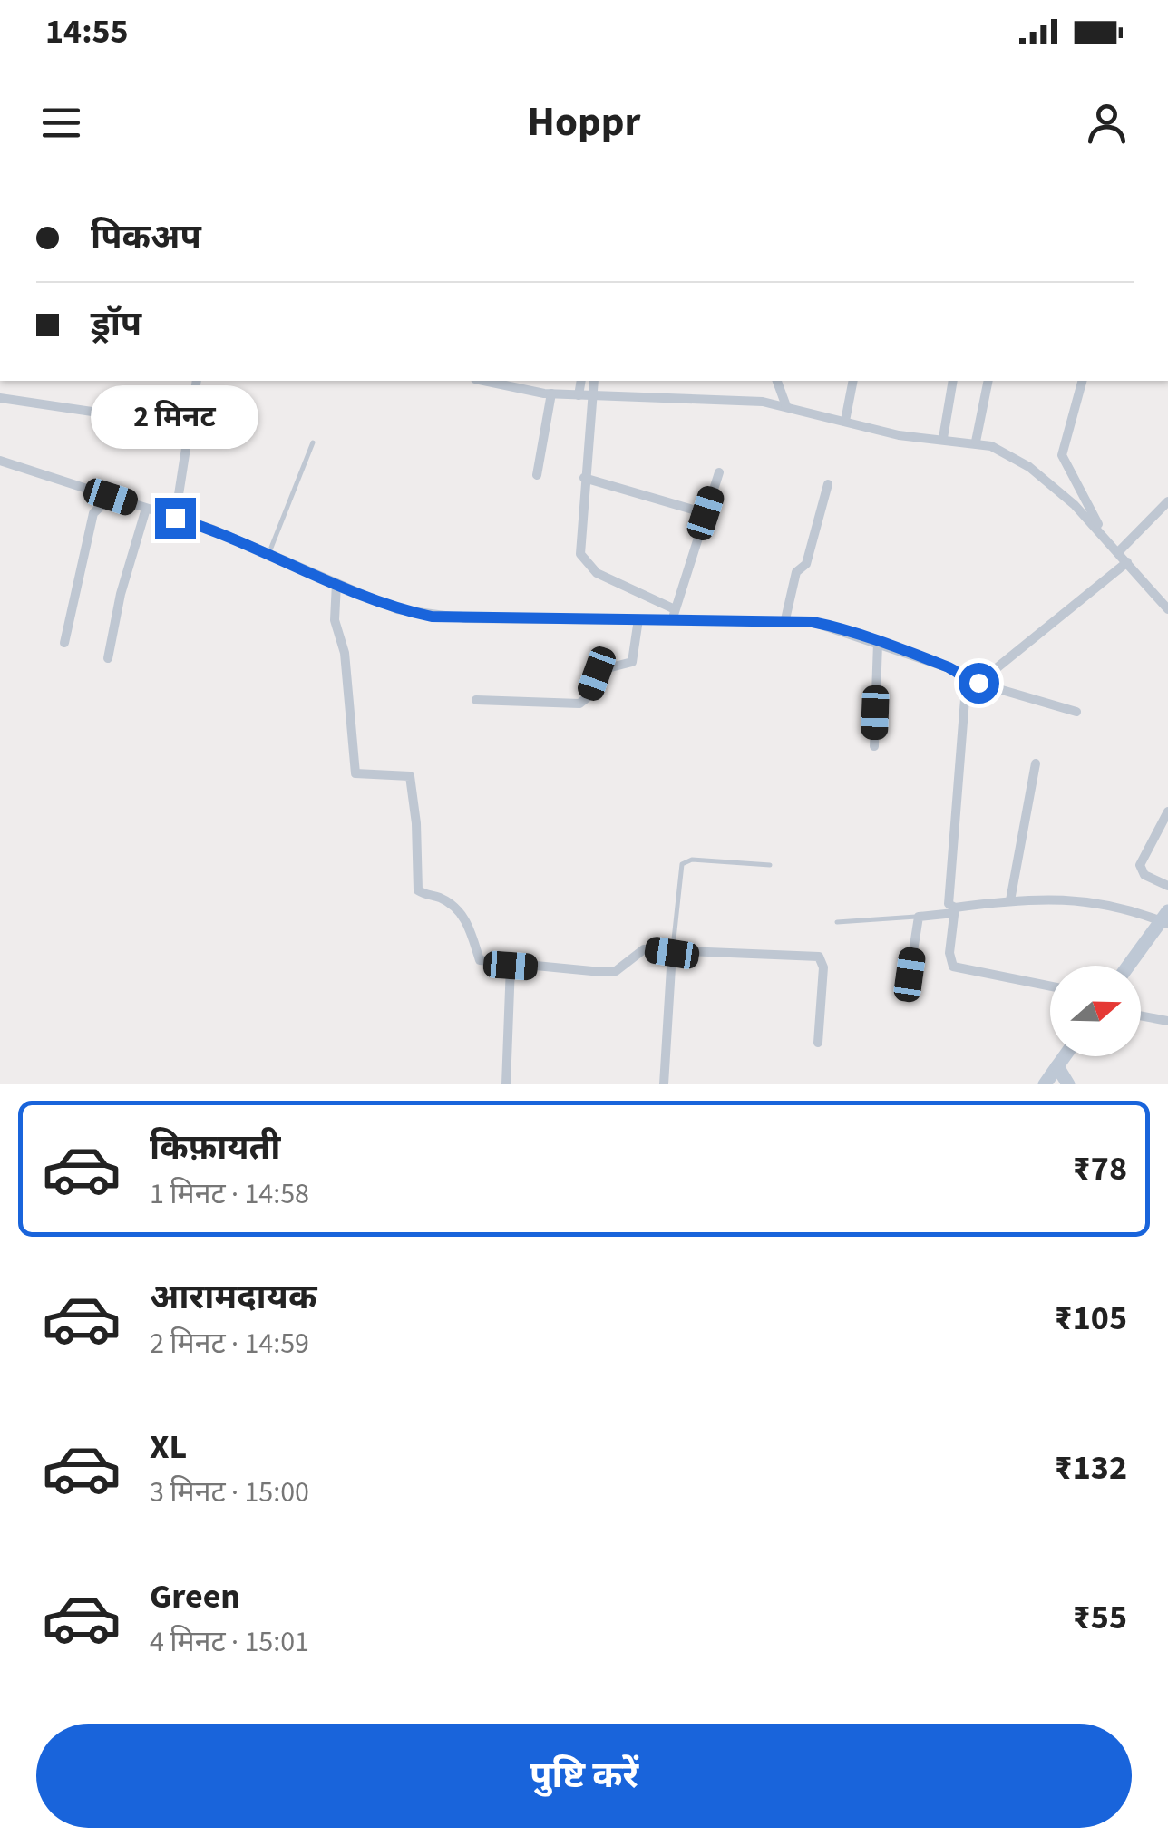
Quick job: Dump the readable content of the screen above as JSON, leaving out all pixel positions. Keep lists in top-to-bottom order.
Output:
{
  "north": "right",
  "page": {
    "status": "14:55",
    "header": "Hoppr",
    "banner": ["पिकअप", "ड्रॉप"],
    "bubble": "2 मिनट",
    "list": [
      {
        "name": "किफ़ायती",
        "note": "1 मिनट · 14:58",
        "value": "₹78"
      },
      {
        "name": "आरामदायक",
        "note": "2 मिनट · 14:59",
        "value": "₹105"
      },
      {
        "name": "XL",
        "note": "3 मिनट · 15:00",
        "value": "₹132"
      },
      {
        "name": "Green",
        "note": "4 मिनट · 15:01",
        "value": "₹55"
      }
    ],
    "buttons": "पुष्टि करें"
  }
}
